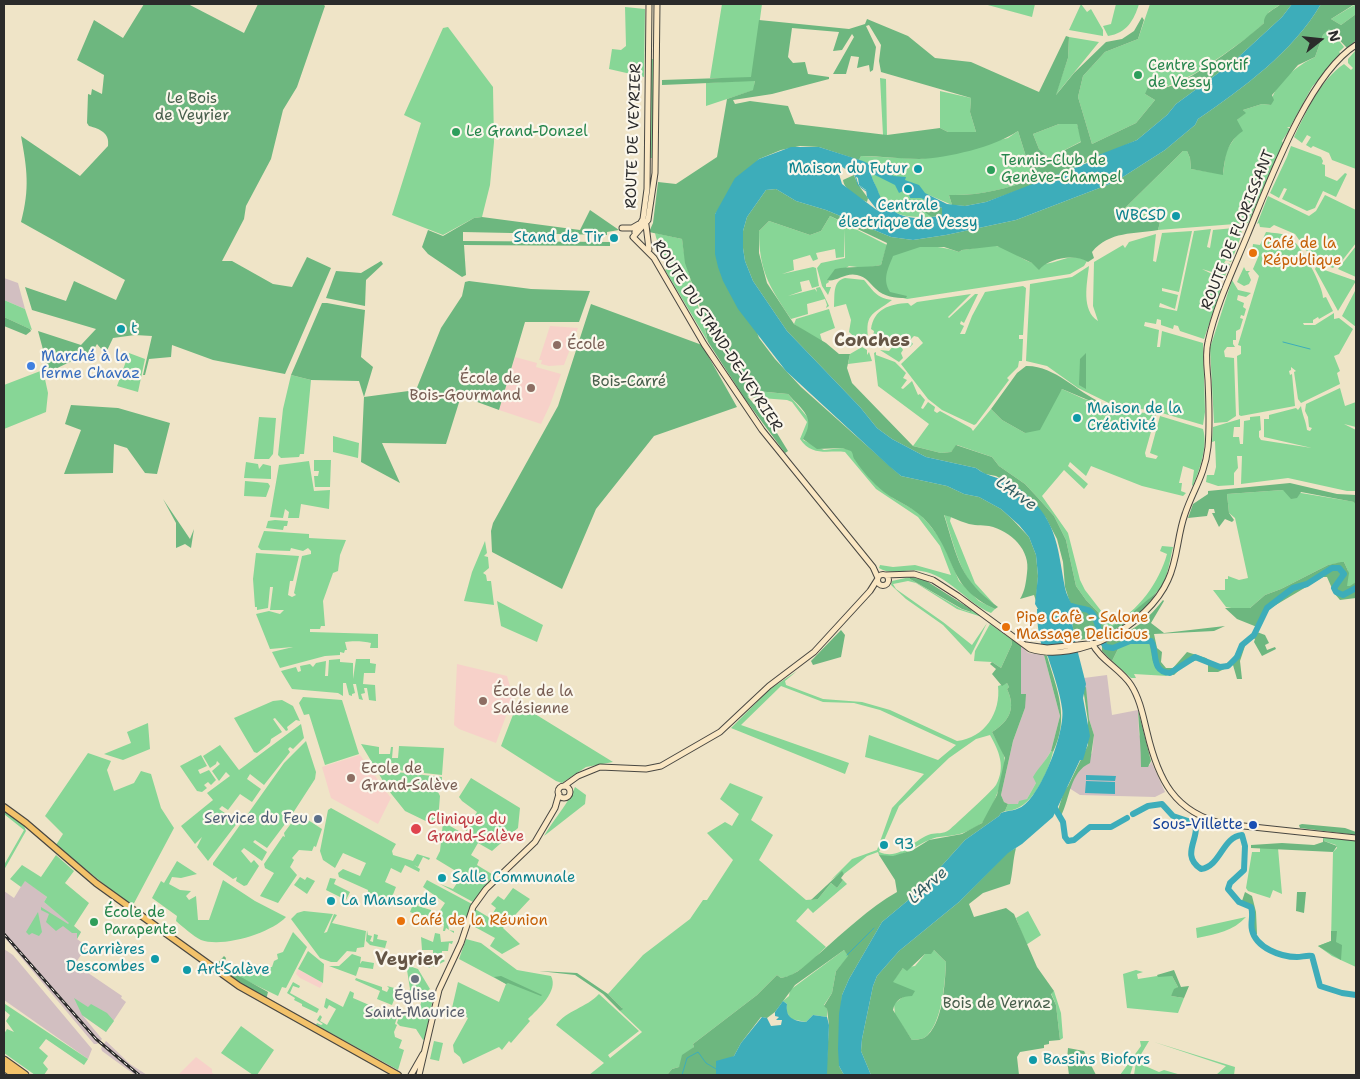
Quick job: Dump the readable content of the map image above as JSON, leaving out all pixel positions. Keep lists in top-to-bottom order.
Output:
{
  "streets": {
    "main road": ["ROUTE DE VEYRIER", "ROUTE DE FLORISSANT", "ROUTE DU STAND-DE-VEYRIER"]
  },
  "crossings": [
    ["ROUTE DE VEYRIER", "ROUTE DU STAND-DE-VEYRIER"]
  ],
  "districts": ["Conches", "Veyrier"],
  "water": ["L'Arve"],
  "parks": ["Le Bois de Veyrier", "Bois-Carré", "Bois de Vernaz"],
  "places": [
    "Centre Sportif de Vessy",
    "Le Grand-Donzel",
    "Maison du Futur",
    "Tennis-Club de Genève-Champel",
    "Centrale électrique de Vessy",
    "WBCSD",
    "Stand de Tir",
    "Café de la République",
    "t",
    "École",
    "Marché à la ferme Chavaz",
    "École de Bois-Gourmand",
    "Maison de la Créativité",
    "Pipe Cafè - Salone Massage Delicious",
    "École de la Salésienne",
    "Ecole de Grand-Salève",
    "Service du Feu",
    "Sous-Villette",
    "Clinique du Grand-Salève",
    "93",
    "Salle Communale",
    "La Mansarde",
    "Café de la Réunion",
    "École de Parapente",
    "Carrières Descombes",
    "Art’Salève",
    "Église Saint-Maurice",
    "Bassins Biofors"
  ],
  "north": "right"
}
